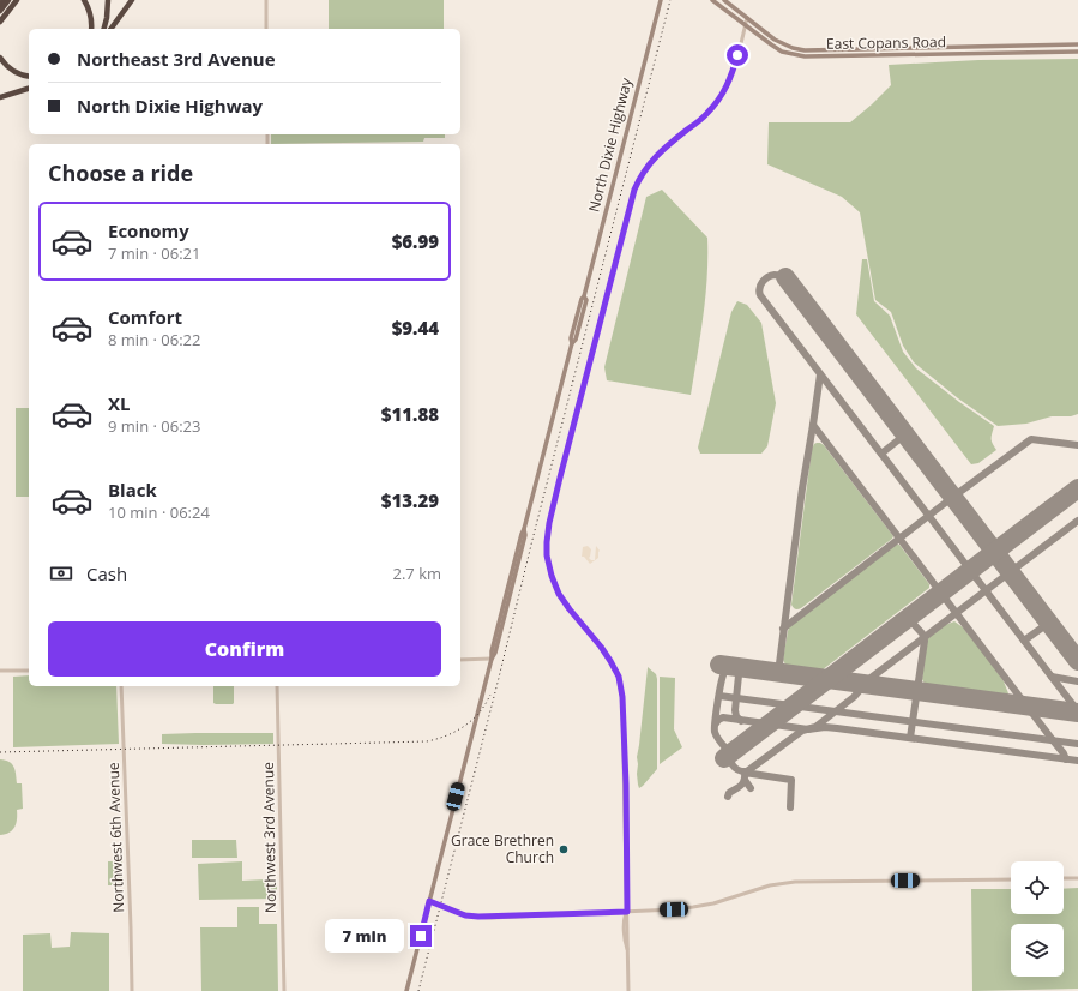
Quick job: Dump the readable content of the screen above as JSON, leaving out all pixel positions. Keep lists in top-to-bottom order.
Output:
{
  "streets": {
    "main road": ["East Copans Road", "North Dixie Highway"],
    "street": ["Northwest 6th Avenue", "Northwest 3rd Avenue"]
  },
  "places": ["Grace Brethren Church"],
  "page": {
    "banner": ["Northeast 3rd Avenue", "North Dixie Highway"],
    "heading": "Choose a ride",
    "list": [
      {
        "name": "Economy",
        "note": "7 min · 06:21",
        "value": "$6.99"
      },
      {
        "name": "Comfort",
        "note": "8 min · 06:22",
        "value": "$9.44"
      },
      {
        "name": "XL",
        "note": "9 min · 06:23",
        "value": "$11.88"
      },
      {
        "name": "Black",
        "note": "10 min · 06:24",
        "value": "$13.29"
      }
    ],
    "pay": ["Cash", "2.7 km"],
    "buttons": "Confirm",
    "bubble": "7 min"
  }
}
